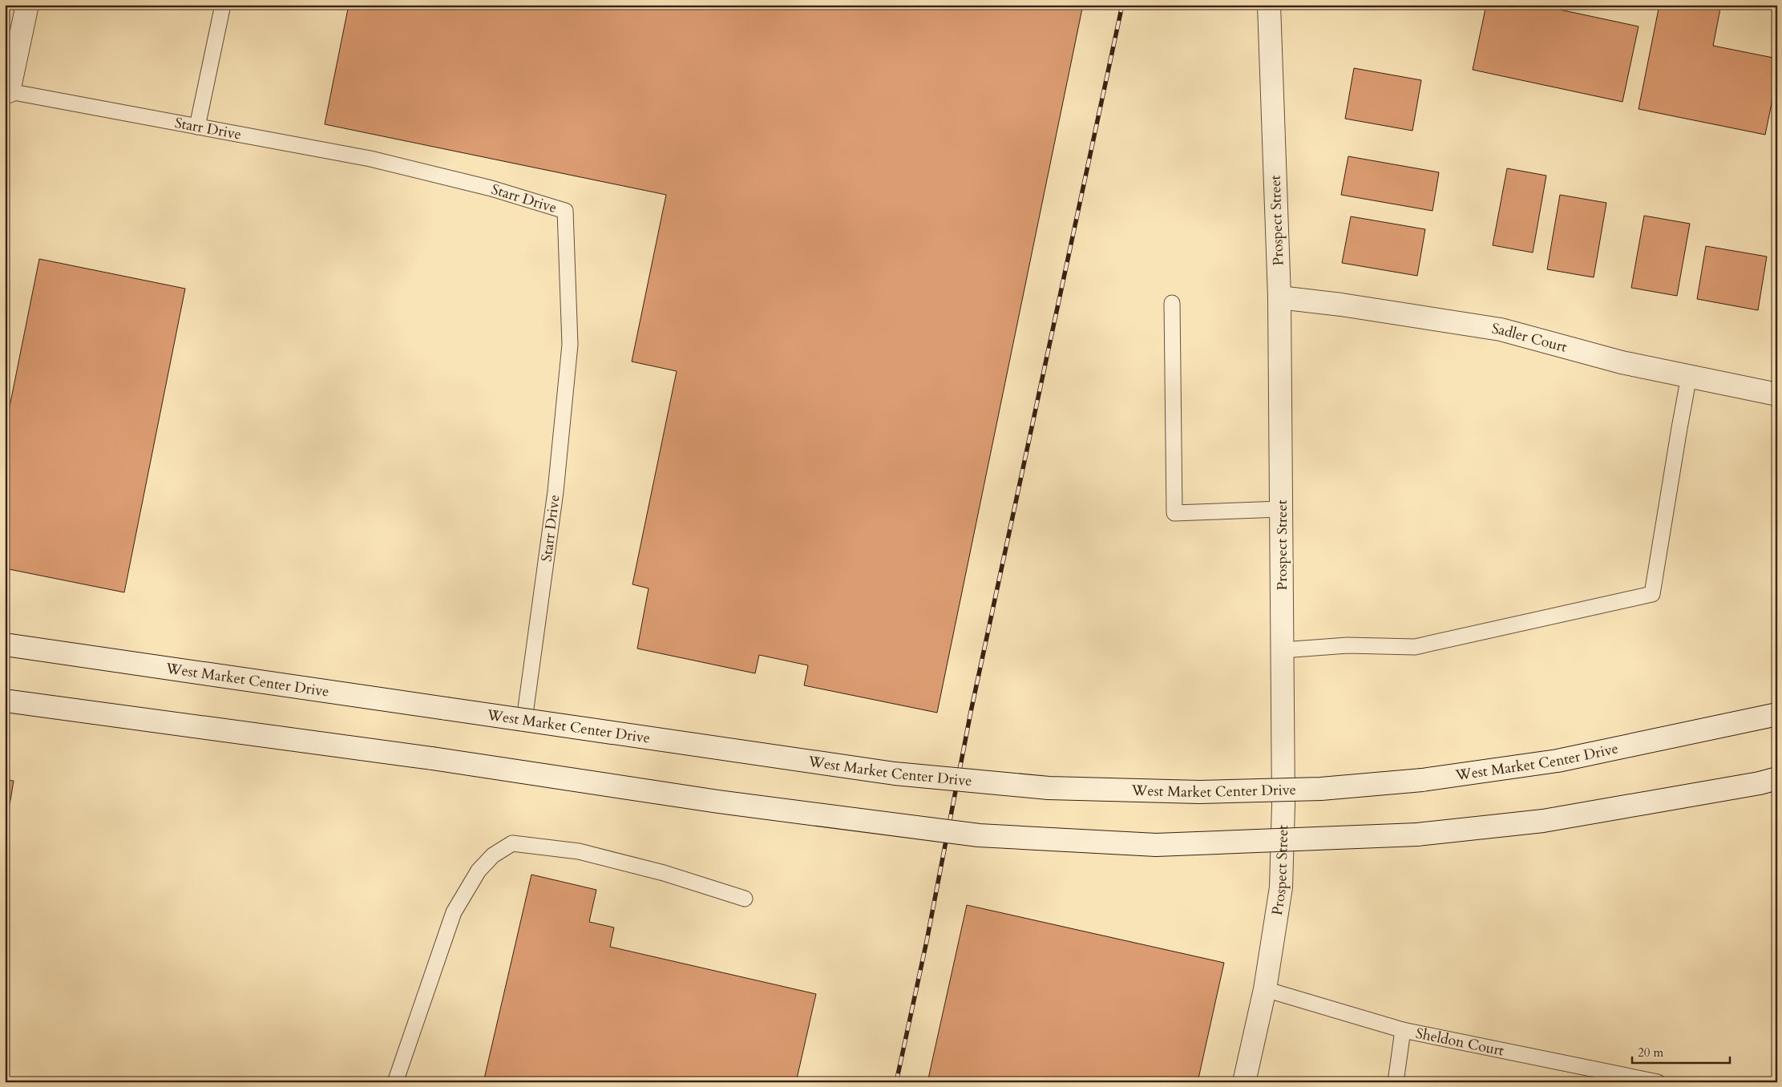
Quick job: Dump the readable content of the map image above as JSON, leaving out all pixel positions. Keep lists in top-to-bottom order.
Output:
{
  "streets": {
    "main road": ["Prospect Street", "Sadler Court", "West Market Center Drive"],
    "lane": ["Starr Drive", "Sheldon Court"]
  },
  "crossings": [
    ["Starr Drive", "West Market Center Drive"],
    ["Prospect Street", "Sadler Court"],
    ["Prospect Street", "Sheldon Court"]
  ],
  "scale_bar": "20 m"
}
